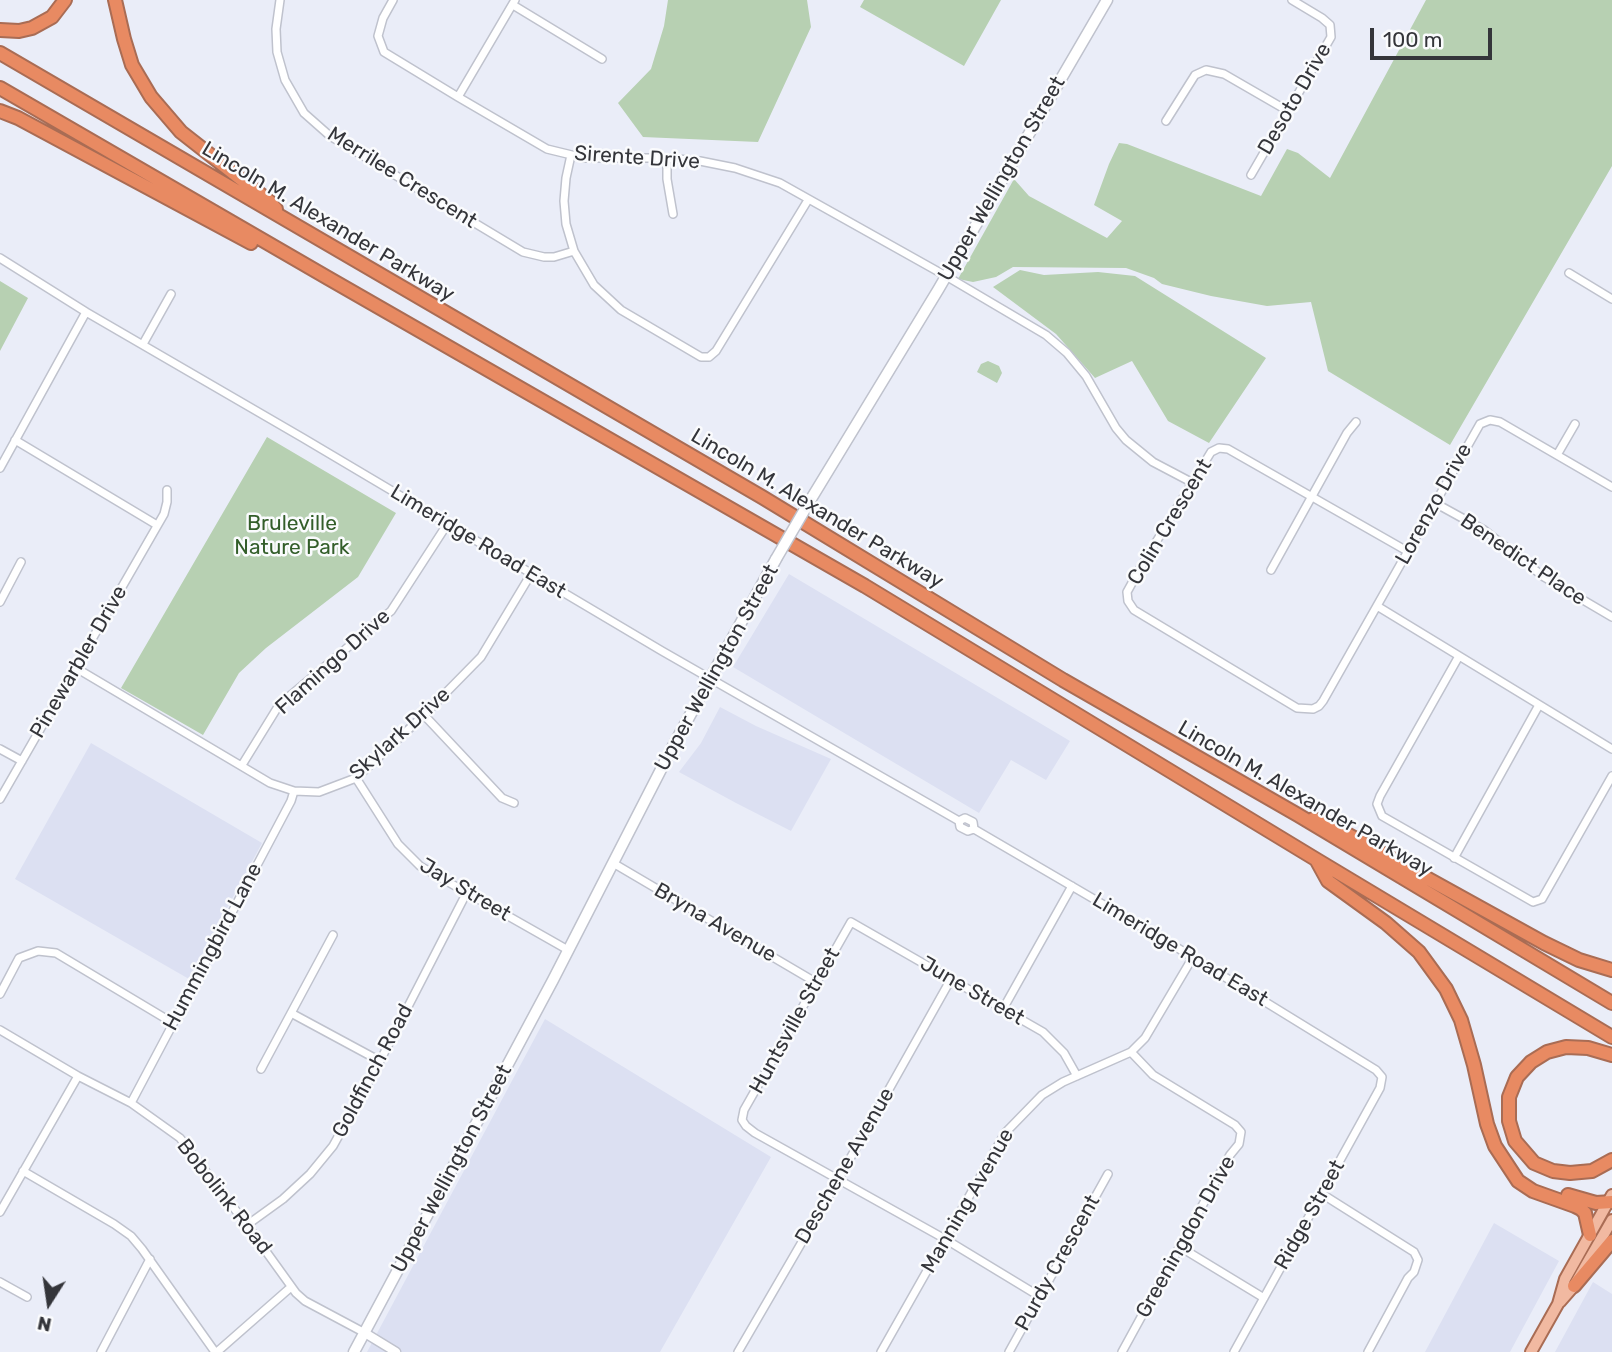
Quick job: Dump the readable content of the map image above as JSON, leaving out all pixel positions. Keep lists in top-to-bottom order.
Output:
{
  "streets": {
    "highway": ["Lincoln M. Alexander Parkway"],
    "main road": ["Upper Wellington Street"],
    "street": [
      "Desoto Drive",
      "Sirente Drive",
      "Merrilee Crescent",
      "Lorenzo Drive",
      "Colin Crescent",
      "Limeridge Road East",
      "Benedict Place",
      "Pinewarbler Drive",
      "Flamingo Drive",
      "Skylark Drive",
      "Jay Street",
      "Bryna Avenue",
      "Hummingbird Lane",
      "June Street",
      "Huntsville Street",
      "Goldfinch Road",
      "Deschene Avenue",
      "Bobolink Road",
      "Manning Avenue",
      "Ridge Street",
      "Greeningdon Drive",
      "Purdy Crescent"
    ]
  },
  "crossings": [
    ["Sirente Drive", "Upper Wellington Street"],
    ["Sirente Drive", "Colin Crescent"],
    ["Upper Wellington Street", "Limeridge Road East"],
    ["Upper Wellington Street", "Jay Street"],
    ["Upper Wellington Street", "Bryna Avenue"],
    ["Upper Wellington Street", "Bobolink Road"],
    ["Lorenzo Drive", "Colin Crescent"],
    ["Lorenzo Drive", "Benedict Place"],
    ["Limeridge Road East", "Flamingo Drive"],
    ["Limeridge Road East", "Skylark Drive"],
    ["Limeridge Road East", "Manning Avenue"],
    ["Limeridge Road East", "Ridge Street"],
    ["Pinewarbler Drive", "Skylark Drive"],
    ["Flamingo Drive", "Skylark Drive"],
    ["Skylark Drive", "Jay Street"],
    ["Skylark Drive", "Hummingbird Lane"],
    ["Jay Street", "Goldfinch Road"],
    ["Bryna Avenue", "Huntsville Street"],
    ["Hummingbird Lane", "Bobolink Road"],
    ["June Street", "Huntsville Street"],
    ["June Street", "Deschene Avenue"],
    ["June Street", "Manning Avenue"],
    ["Huntsville Street", "Deschene Avenue"],
    ["Goldfinch Road", "Bobolink Road"],
    ["Manning Avenue", "Greeningdon Drive"]
  ],
  "parks": ["Bruleville Nature Park"],
  "scale_bar": "100 m",
  "north": "bottom"
}
